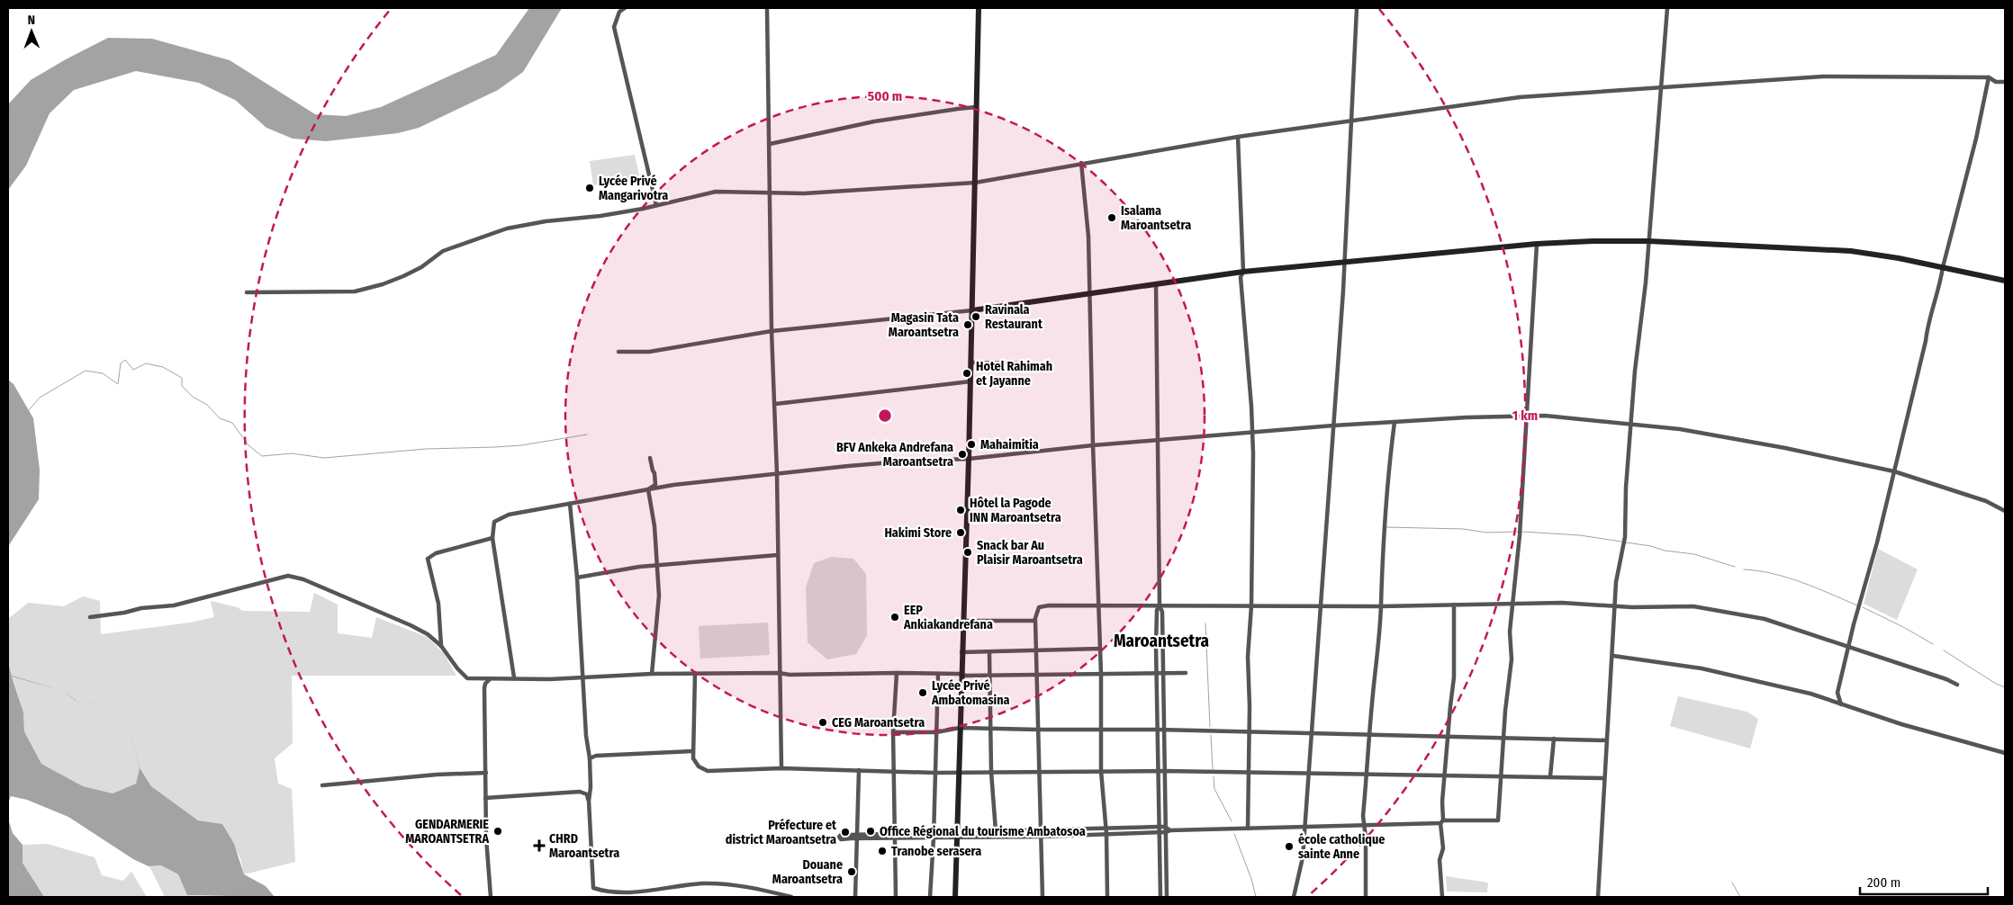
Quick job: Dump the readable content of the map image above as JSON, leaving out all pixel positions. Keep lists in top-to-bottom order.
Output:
{
  "districts": ["Maroantsetra"],
  "places": {
    "other": [
      "Lycée Privé Mangarivotra",
      "Isalama Maroantsetra",
      "Ravinala Restaurant",
      "Magasin Tata Maroantsetra",
      "Hotel Rahimah et Jayanne",
      "Mahaimitia",
      "BFV Ankeka Andrefana Maroantsetra",
      "Hôtel la Pagode INN Maroantsetra",
      "Hakimi Store",
      "Snack bar Au Plaisir Maroantsetra",
      "EEP Ankiakandrefana",
      "Lycée Privé Ambatomasina",
      "CEG Maroantsetra",
      "GENDARMERIE MAROANTSETRA",
      "Office Régional du tourisme Ambatosoa",
      "Préfecture et district Maroantsetra",
      "école catholique sainte Anne",
      "Tranobe serasera",
      "Douane Maroantsetra"
    ],
    "health": ["CHRD Maroantsetra"]
  },
  "scale_bar": "200 m",
  "north": "top",
  "rings": ["500 m", "1 km"]
}
